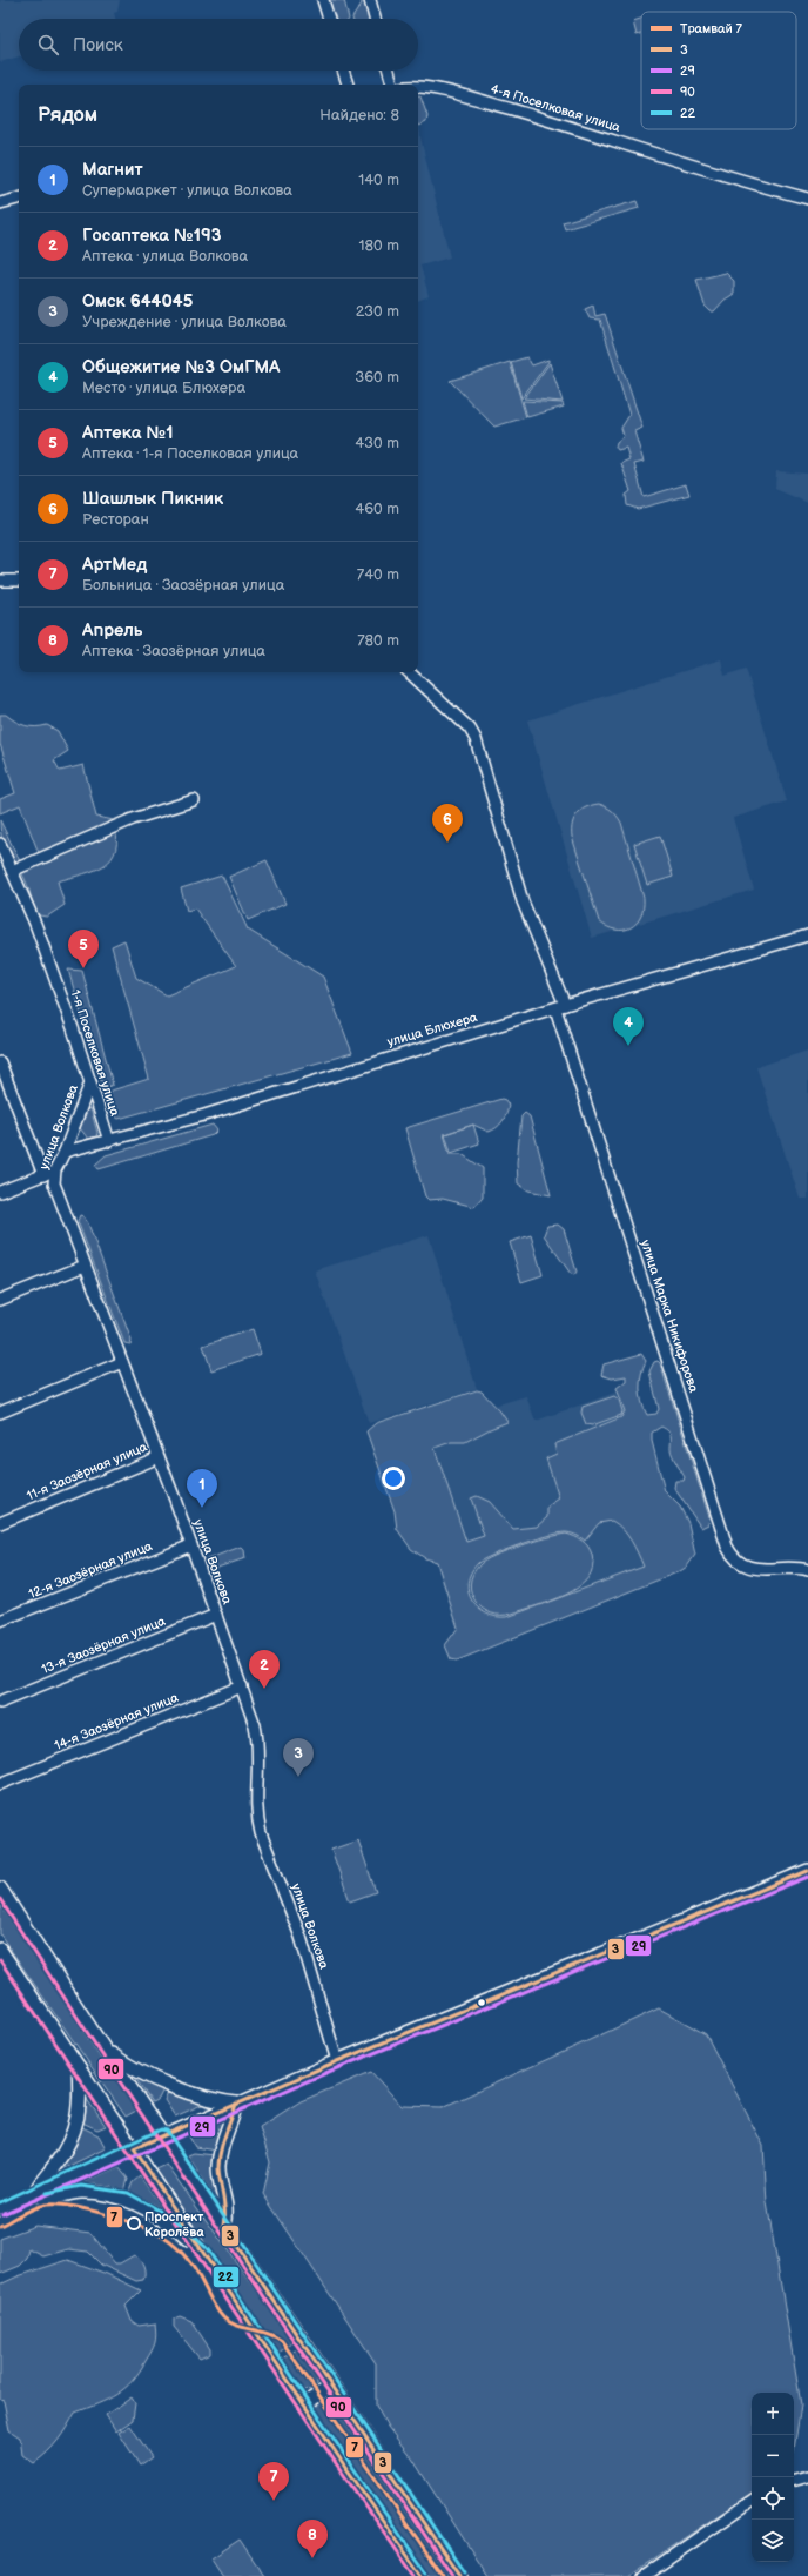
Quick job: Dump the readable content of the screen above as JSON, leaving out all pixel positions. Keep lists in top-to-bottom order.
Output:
{
  "streets": {
    "street": [
      "4-я Поселковая улица",
      "улица Блюхера",
      "1-я Поселковая улица",
      "улица Волкова",
      "улица Марка Никифорова",
      "11-я Заозёрная улица",
      "12-я Заозёрная улица",
      "13-я Заозёрная улица",
      "14-я Заозёрная улица"
    ]
  },
  "crossings": [
    ["улица Блюхера", "1-я Поселковая улица"],
    ["улица Блюхера", "улица Волкова"],
    ["улица Блюхера", "улица Марка Никифорова"],
    ["1-я Поселковая улица", "улица Волкова"],
    ["улица Волкова", "11-я Заозёрная улица"],
    ["улица Волкова", "12-я Заозёрная улица"],
    ["улица Волкова", "13-я Заозёрная улица"],
    ["улица Волкова", "14-я Заозёрная улица"]
  ],
  "places": ["Проспект Королёва"],
  "lines": [
    "transit line 3",
    "transit line 29",
    "transit line 90",
    "transit line 22",
    "tram line 7"
  ],
  "legend": [
    "Трамвай 7",
    "3",
    "29",
    "90",
    "22"
  ],
  "page": {
    "search": "Поиск",
    "heading": ["Рядом", "Найдено: 8"],
    "list": [
      {
        "mark": "1",
        "name": "Магнит",
        "note": "Супермаркет · улица Волкова",
        "value": "140 m"
      },
      {
        "mark": "2",
        "name": "Госаптека №193",
        "note": "Аптека · улица Волкова",
        "value": "180 m"
      },
      {
        "mark": "3",
        "name": "Омск 644045",
        "note": "Учреждение · улица Волкова",
        "value": "230 m"
      },
      {
        "mark": "4",
        "name": "Общежитие №3 ОмГМА",
        "note": "Место · улица Блюхера",
        "value": "360 m"
      },
      {
        "mark": "5",
        "name": "Аптека №1",
        "note": "Аптека · 1-я Поселковая улица",
        "value": "430 m"
      },
      {
        "mark": "6",
        "name": "Шашлык Пикник",
        "note": "Ресторан",
        "value": "460 m"
      },
      {
        "mark": "7",
        "name": "АртМед",
        "note": "Больница · Заозёрная улица",
        "value": "740 m"
      },
      {
        "mark": "8",
        "name": "Апрель",
        "note": "Аптека · Заозёрная улица",
        "value": "780 m"
      }
    ],
    "pins": [
      "6",
      "5",
      "4",
      "1",
      "2",
      "3",
      "7",
      "8"
    ],
    "map_buttons": ["+", "−"]
  }
}
